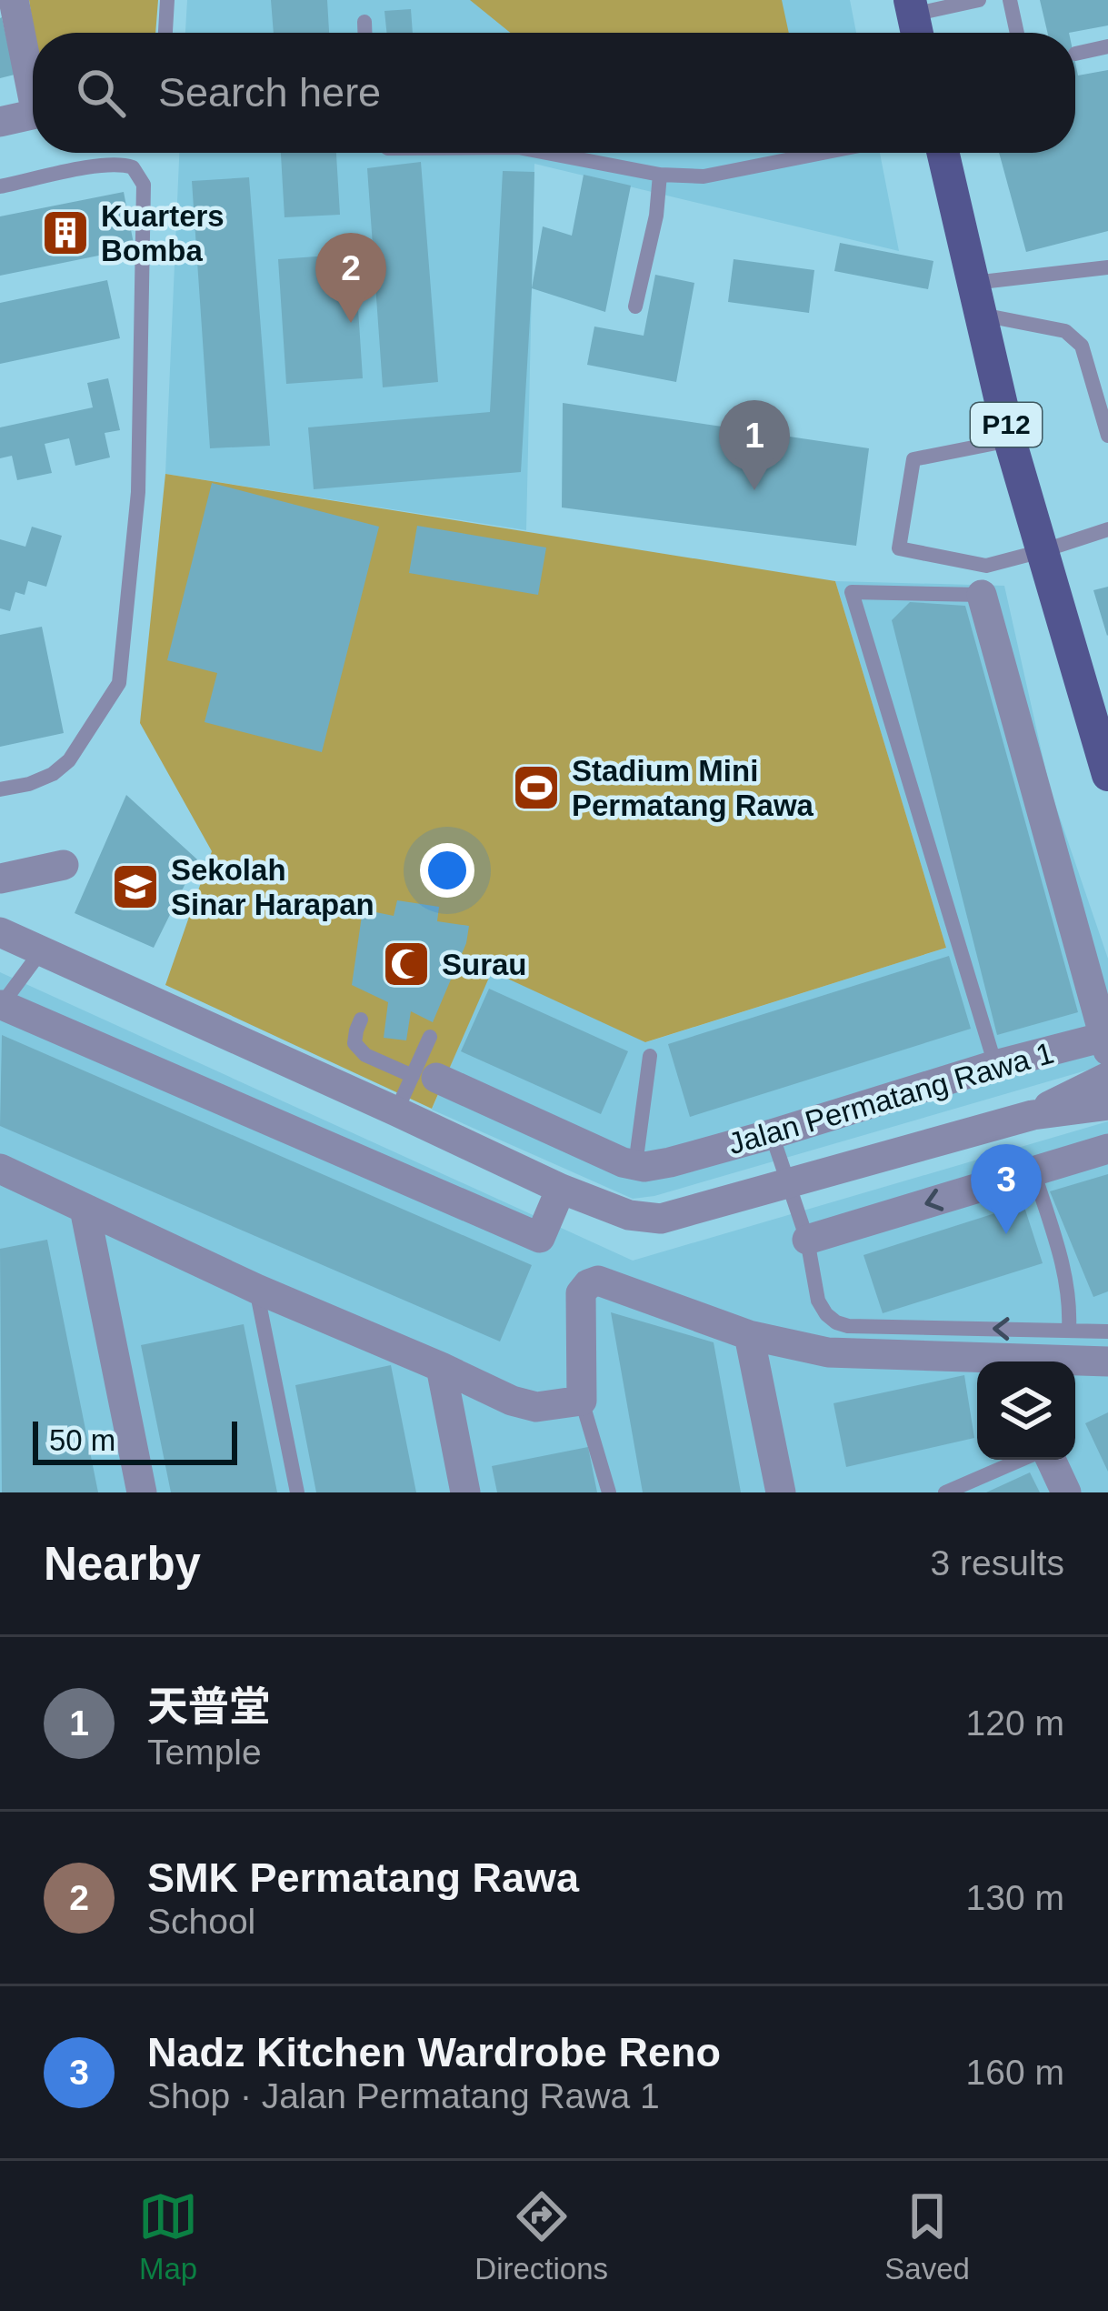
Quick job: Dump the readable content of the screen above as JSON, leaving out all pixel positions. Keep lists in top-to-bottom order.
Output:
{
  "streets": {
    "main road": ["P12"],
    "street": ["Jalan Permatang Rawa 1"]
  },
  "places": {
    "building": ["Kuarters Bomba"],
    "sports": ["Stadium Mini Permatang Rawa"],
    "school or university": ["Sekolah Sinar Harapan"],
    "mosque": ["Surau"]
  },
  "scale_bar": "50 m",
  "page": {
    "search": "Search here",
    "pins": ["2", "1", "3"],
    "scale": "50 m",
    "heading": ["Nearby", "3 results"],
    "list": [
      {
        "mark": "1",
        "name": "天普堂",
        "note": "Temple",
        "value": "120 m"
      },
      {
        "mark": "2",
        "name": "SMK Permatang Rawa",
        "note": "School",
        "value": "130 m"
      },
      {
        "mark": "3",
        "name": "Nadz Kitchen Wardrobe Reno",
        "note": "Shop · Jalan Permatang Rawa 1",
        "value": "160 m"
      }
    ],
    "nav": ["Map", "Directions", "Saved"]
  }
}
